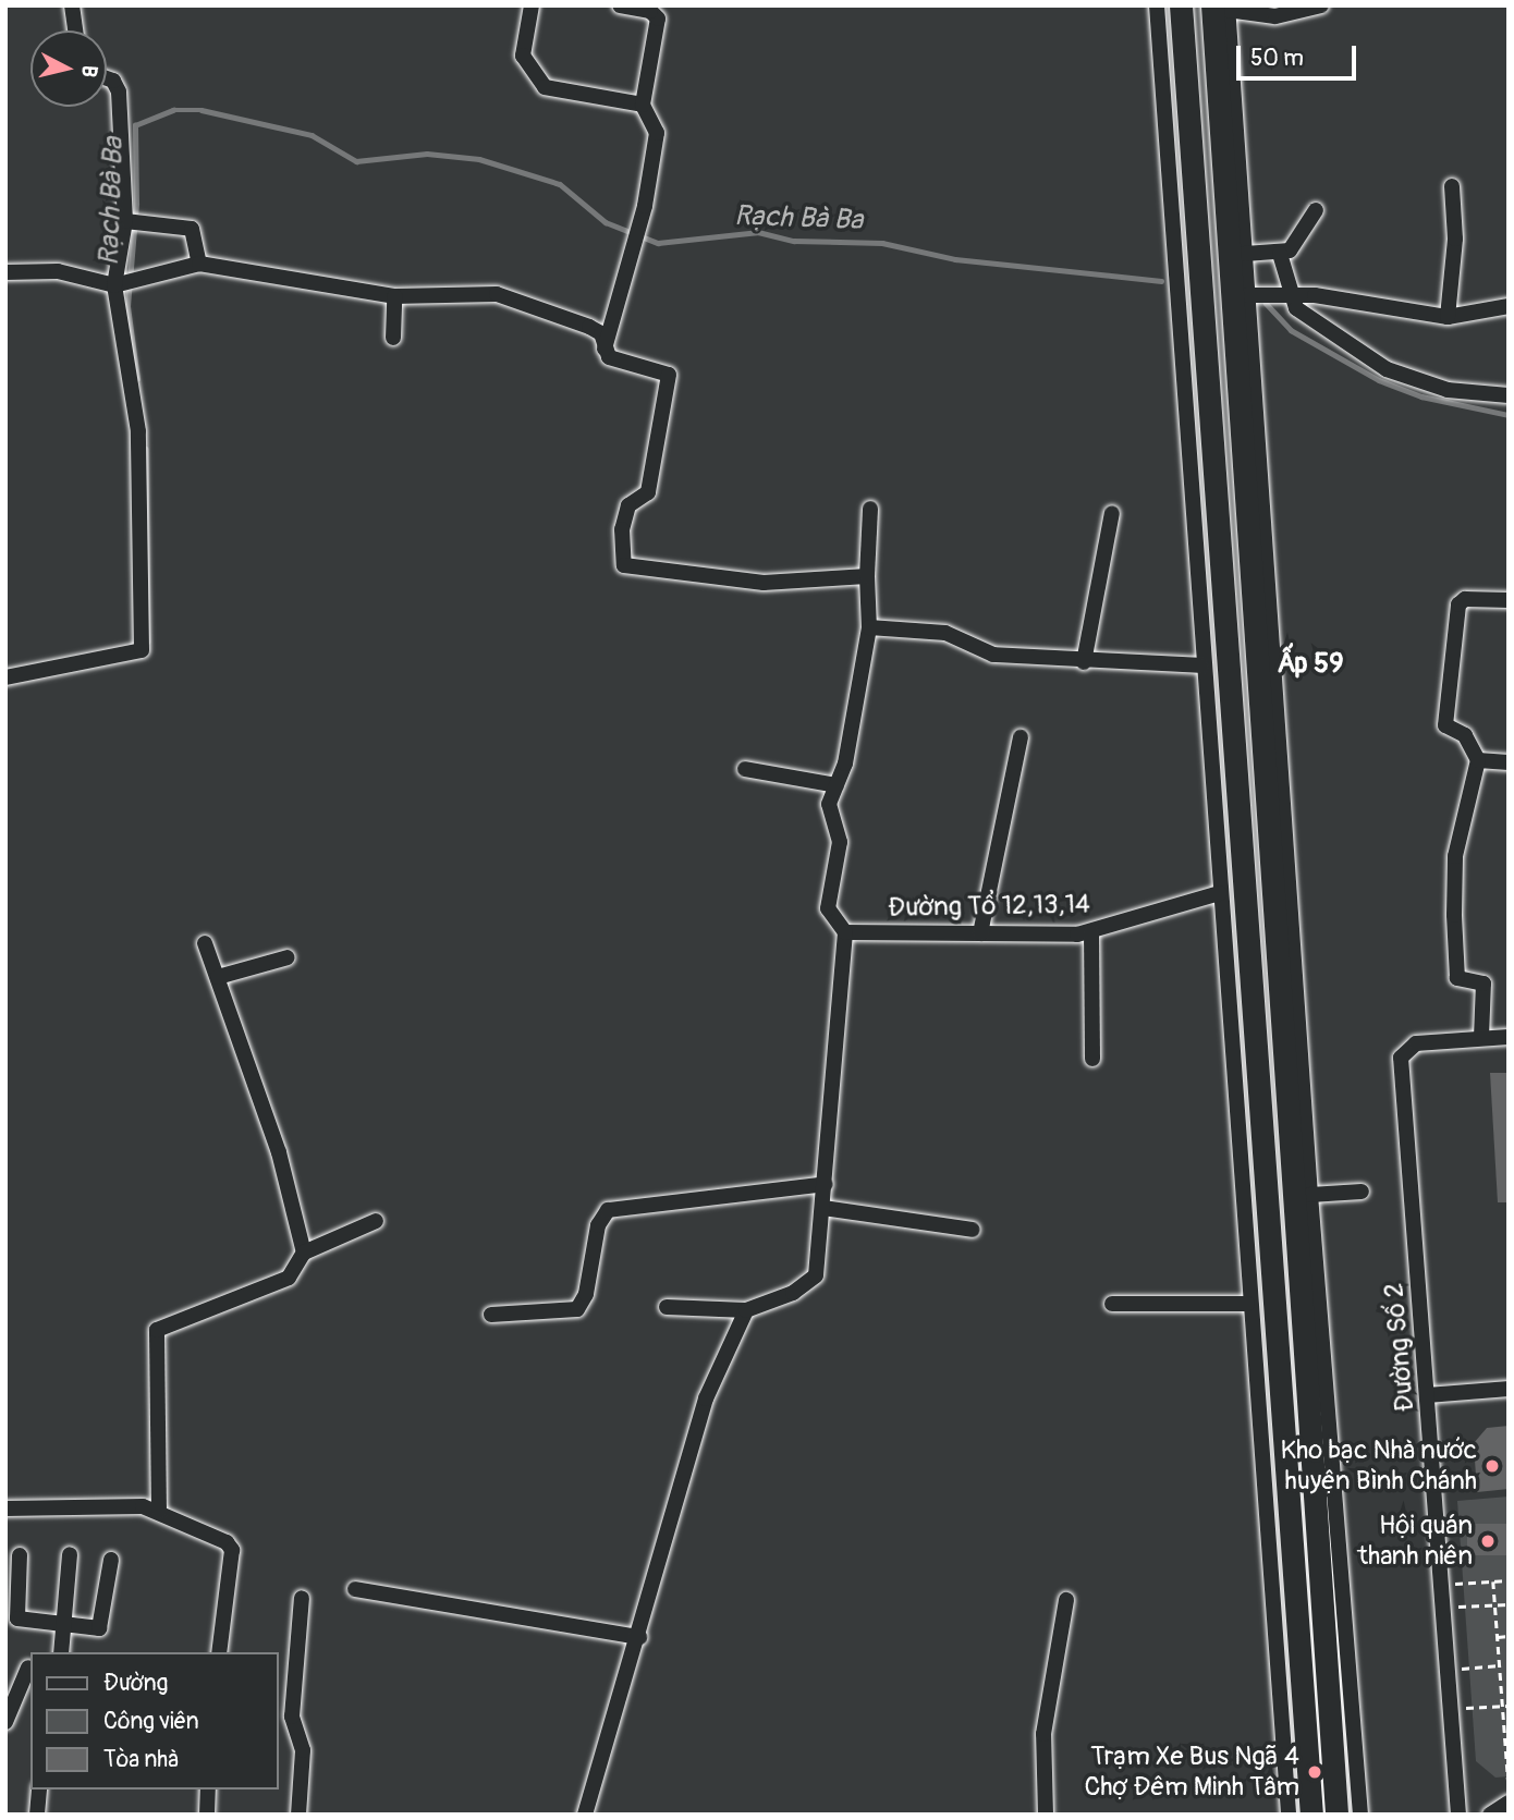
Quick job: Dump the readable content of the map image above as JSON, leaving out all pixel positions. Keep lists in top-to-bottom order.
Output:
{
  "streets": {
    "street": ["Đường Tổ 12,13,14", "Đường Số 2"]
  },
  "districts": ["Ấp 59"],
  "water": ["Rạch Bà Ba"],
  "places": ["Kho bạc Nhà nước huyện Bình Chánh", "Hội quán thanh niên", "Trạm Xe Bus Ngã 4 Chợ Đêm Minh Tâm"],
  "legend": ["Đường", "Công viên", "Tòa nhà"],
  "scale_bar": "50 m",
  "north": "right"
}
